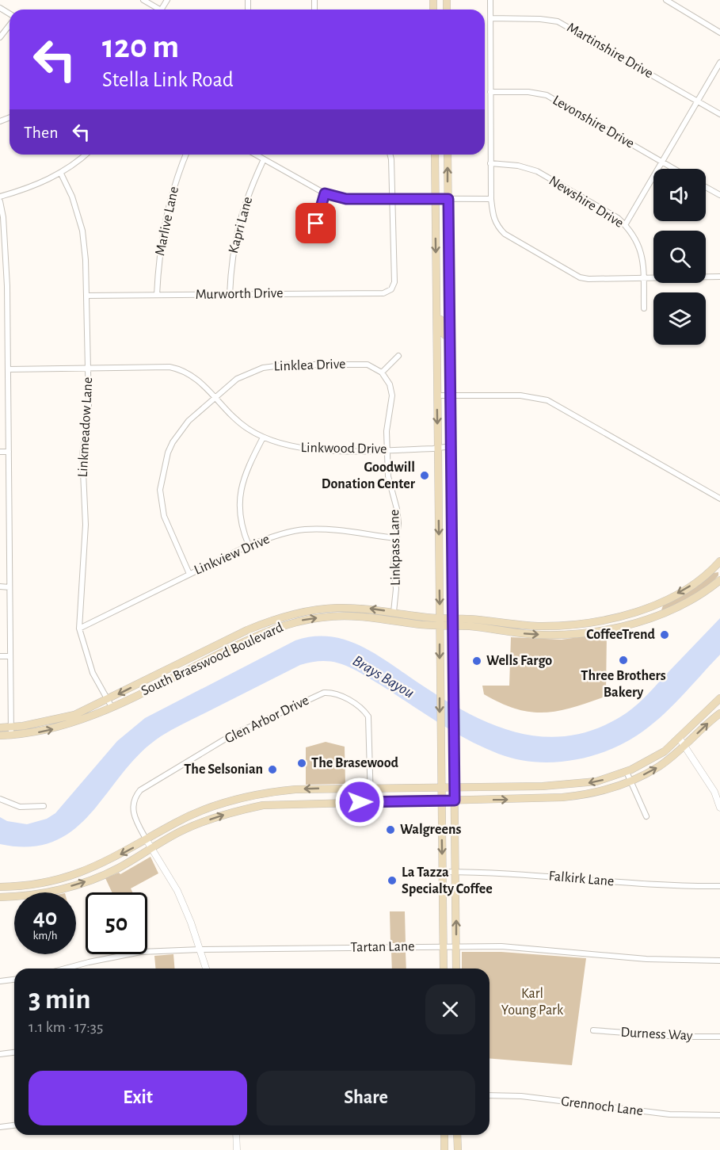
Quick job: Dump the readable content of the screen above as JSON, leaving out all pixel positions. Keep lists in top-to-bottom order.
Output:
{
  "streets": {
    "main road": ["South Braeswood Boulevard"],
    "street": [
      "Martinshire Drive",
      "Levonshire Drive",
      "Newshire Drive",
      "Marlive Lane",
      "Kapri Lane",
      "Murworth Drive",
      "Linklea Drive",
      "Linkmeadow Lane",
      "Linkwood Drive",
      "Linkpass Lane",
      "Linkview Drive",
      "Glen Arbor Drive",
      "Falkirk Lane",
      "Tartan Lane",
      "Durness Way",
      "Grennoch Lane"
    ]
  },
  "crossings": [
    ["Marlive Lane", "Murworth Drive"],
    ["Kapri Lane", "Murworth Drive"],
    ["Murworth Drive", "Linkmeadow Lane"],
    ["Linklea Drive", "Linkwood Drive"],
    ["Linklea Drive", "Linkpass Lane"],
    ["Linklea Drive", "Linkview Drive"],
    ["Linkmeadow Lane", "Linkwood Drive"],
    ["Linkmeadow Lane", "Linkview Drive"],
    ["Linkmeadow Lane", "South Braeswood Boulevard"],
    ["Linkwood Drive", "Linkpass Lane"],
    ["Linkpass Lane", "Linkview Drive"],
    ["Linkpass Lane", "South Braeswood Boulevard"]
  ],
  "water": ["Brays Bayou"],
  "parks": ["Karl Young Park"],
  "places": [
    "Goodwill Donation Center",
    "CoffeeTrend",
    "Three Brothers Bakery",
    "Wells Fargo",
    "The Brasewood",
    "The Selsonian",
    "Walgreens",
    "La Tazza Specialty Coffee"
  ],
  "page": {
    "turn": ["120 m", "Stella Link Road"],
    "then": "Then",
    "speed": "40 km/h",
    "limit": "50",
    "heading": ["3 min", "1.1 km · 17:35"],
    "buttons": ["Exit", "Share"]
  }
}
